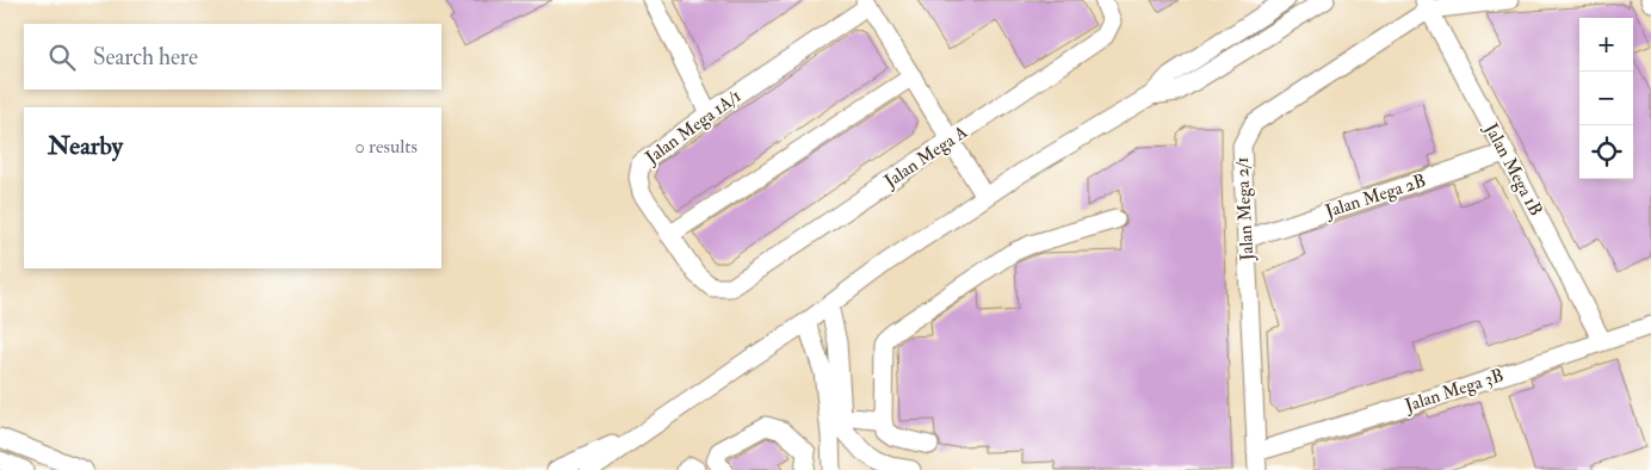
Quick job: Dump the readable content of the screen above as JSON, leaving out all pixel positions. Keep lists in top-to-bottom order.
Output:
{
  "streets": {
    "street": [
      "Jalan Mega 1A/1",
      "Jalan Mega A",
      "Jalan Mega 1B",
      "Jalan Mega 2B",
      "Jalan Mega 2/1",
      "Jalan Mega 3B"
    ]
  },
  "crossings": [
    ["Jalan Mega 1A/1", "Jalan Mega A"],
    ["Jalan Mega 1B", "Jalan Mega 2B"],
    ["Jalan Mega 1B", "Jalan Mega 2/1"],
    ["Jalan Mega 1B", "Jalan Mega 3B"],
    ["Jalan Mega 2B", "Jalan Mega 2/1"],
    ["Jalan Mega 2/1", "Jalan Mega 3B"]
  ],
  "page": {
    "map_buttons": ["+", "−"],
    "search": "Search here",
    "heading": ["Nearby", "0 results"]
  }
}
